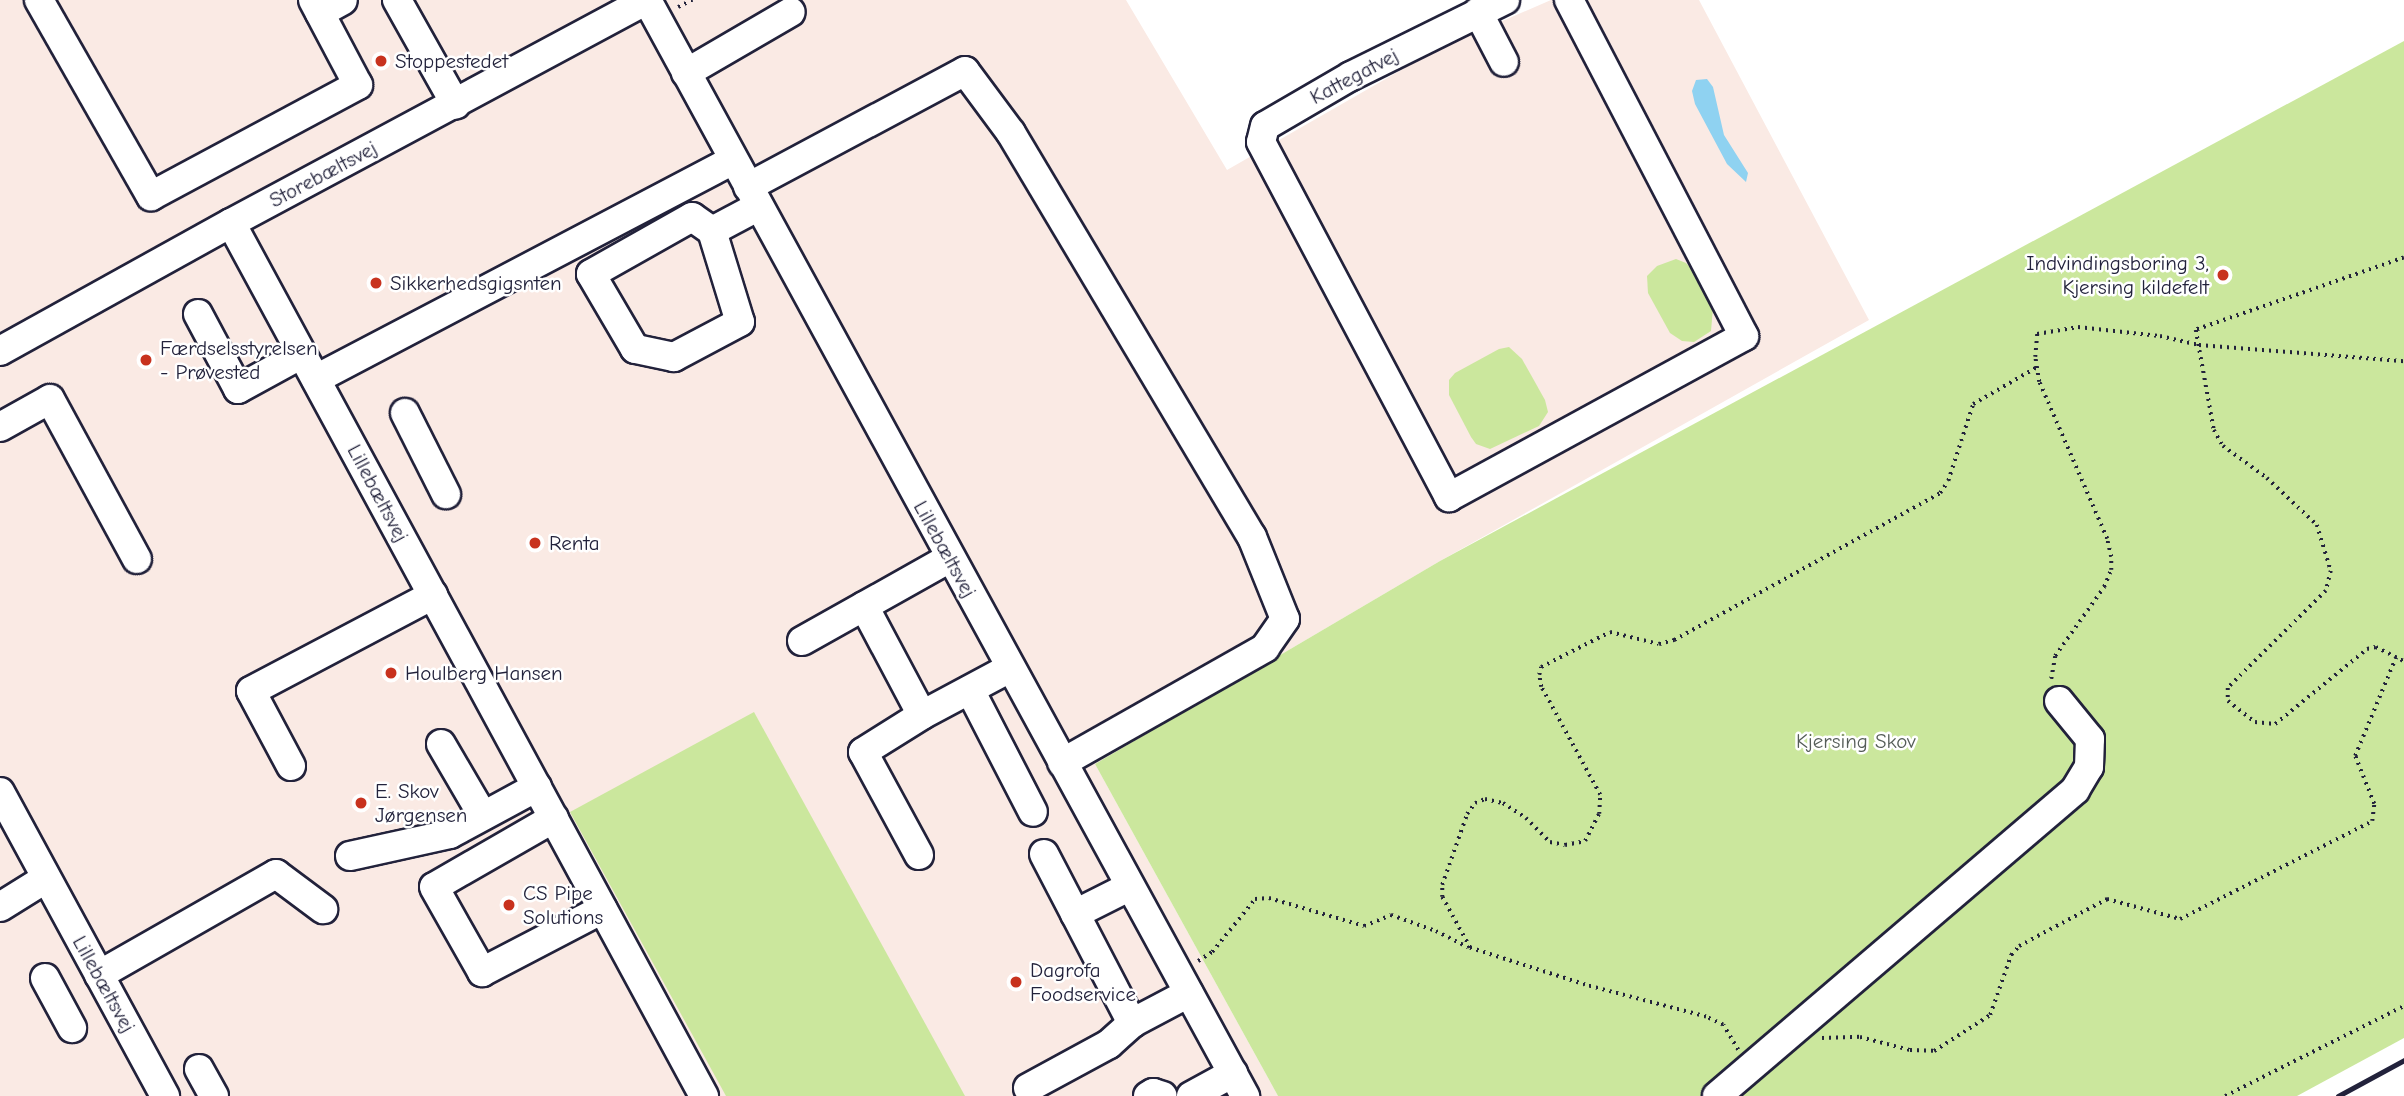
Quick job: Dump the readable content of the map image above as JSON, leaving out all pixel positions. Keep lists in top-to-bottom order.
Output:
{
  "streets": {
    "street": ["Kattegatvej", "Storebæltsvej", "Lillebæltsvej"]
  },
  "crossings": [
    ["Storebæltsvej", "Lillebæltsvej"]
  ],
  "parks": ["Kjersing Skov"],
  "places": [
    "Stoppestedet",
    "Indvindingsboring 3, Kjersing kildefelt",
    "Sikkerhedsgigsnten",
    "Færdselsstyrelsen - Prøvested",
    "Renta",
    "Houlberg Hansen",
    "E. Skov Jørgensen",
    "CS Pipe Solutions",
    "Dagrofa Foodservice"
  ]
}
